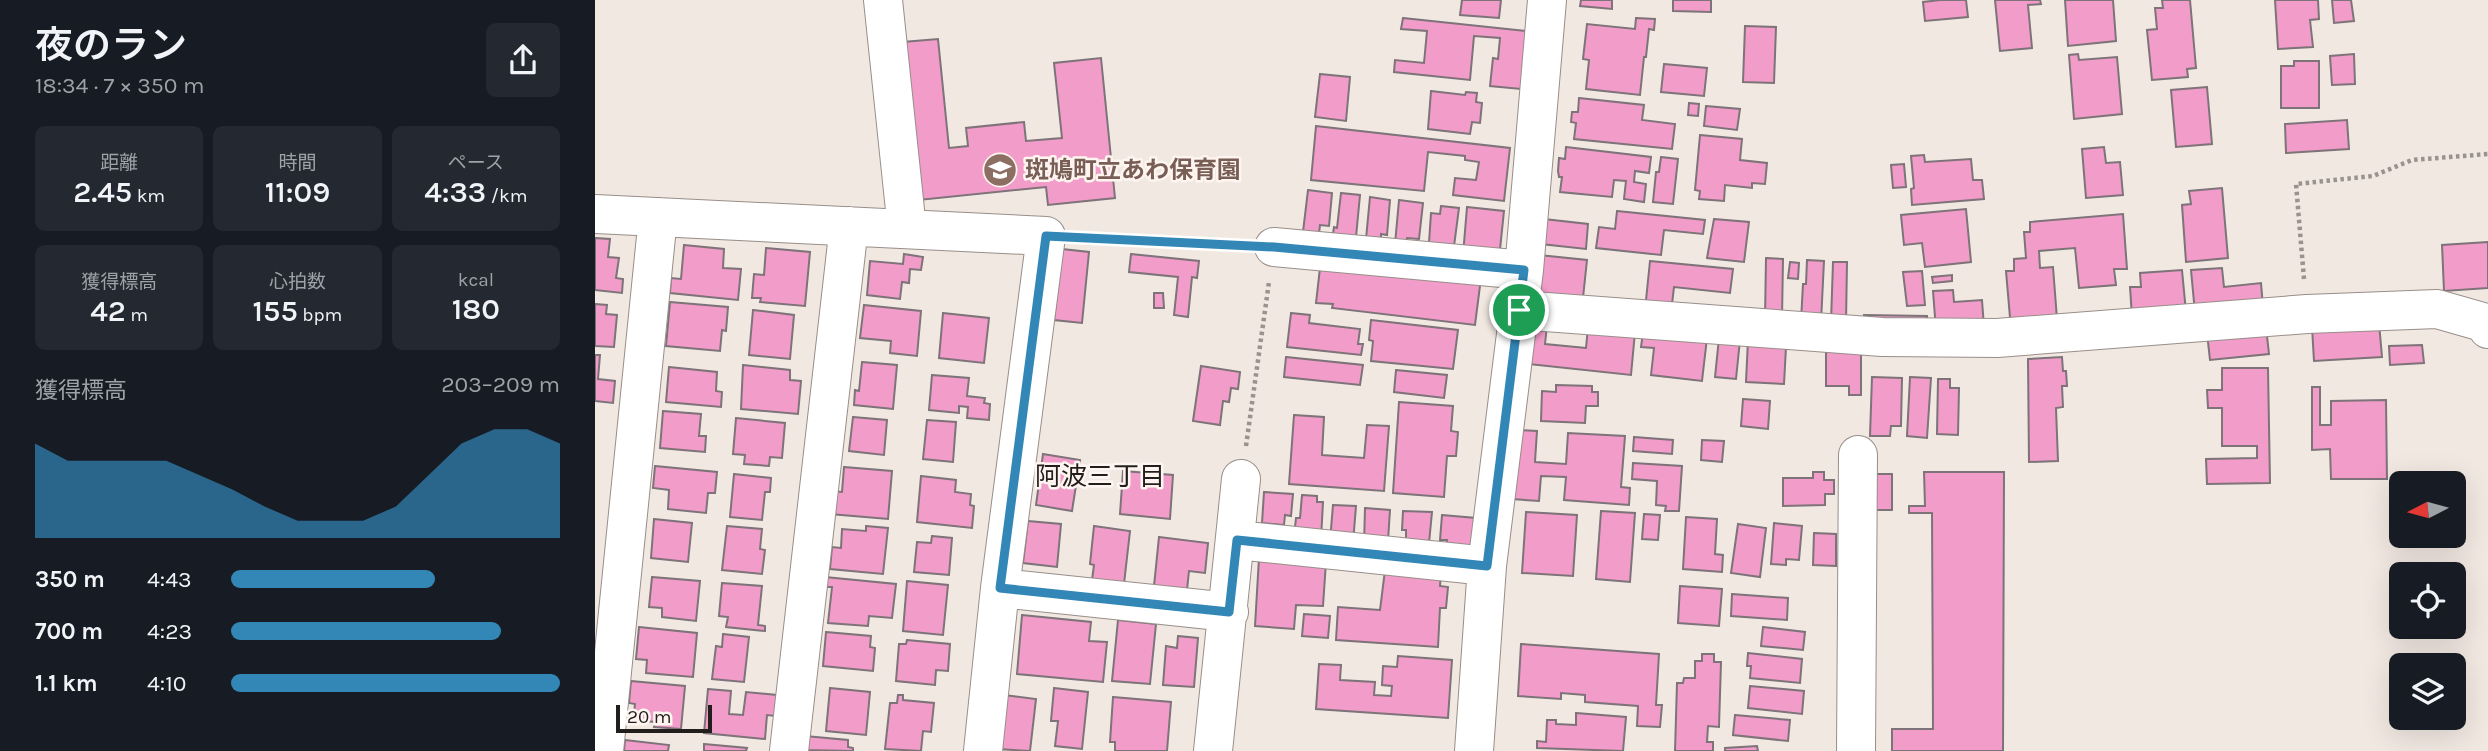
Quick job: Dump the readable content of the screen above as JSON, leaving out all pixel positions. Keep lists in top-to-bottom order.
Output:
{
  "districts": ["阿波三丁目"],
  "places": {
    "school or university": ["斑鳩町立あわ保育園"]
  },
  "scale_bar": "20 m",
  "north": "left",
  "page": {
    "heading": ["夜のラン", "18:34 · 7 × 350 m"],
    "stats": [
      ["距離", "2.45 km"],
      ["時間", "11:09"],
      ["ペース", "4:33 /km"],
      ["獲得標高", "42 m"],
      ["心拍数", "155 bpm"],
      ["kcal", "180"]
    ],
    "chart": ["獲得標高", "203–209 m"],
    "list": [
      {
        "name": "350 m",
        "note": "4:43"
      },
      {
        "name": "700 m",
        "note": "4:23"
      },
      {
        "name": "1.1 km",
        "note": "4:10"
      }
    ],
    "scale": "20 m"
  }
}
